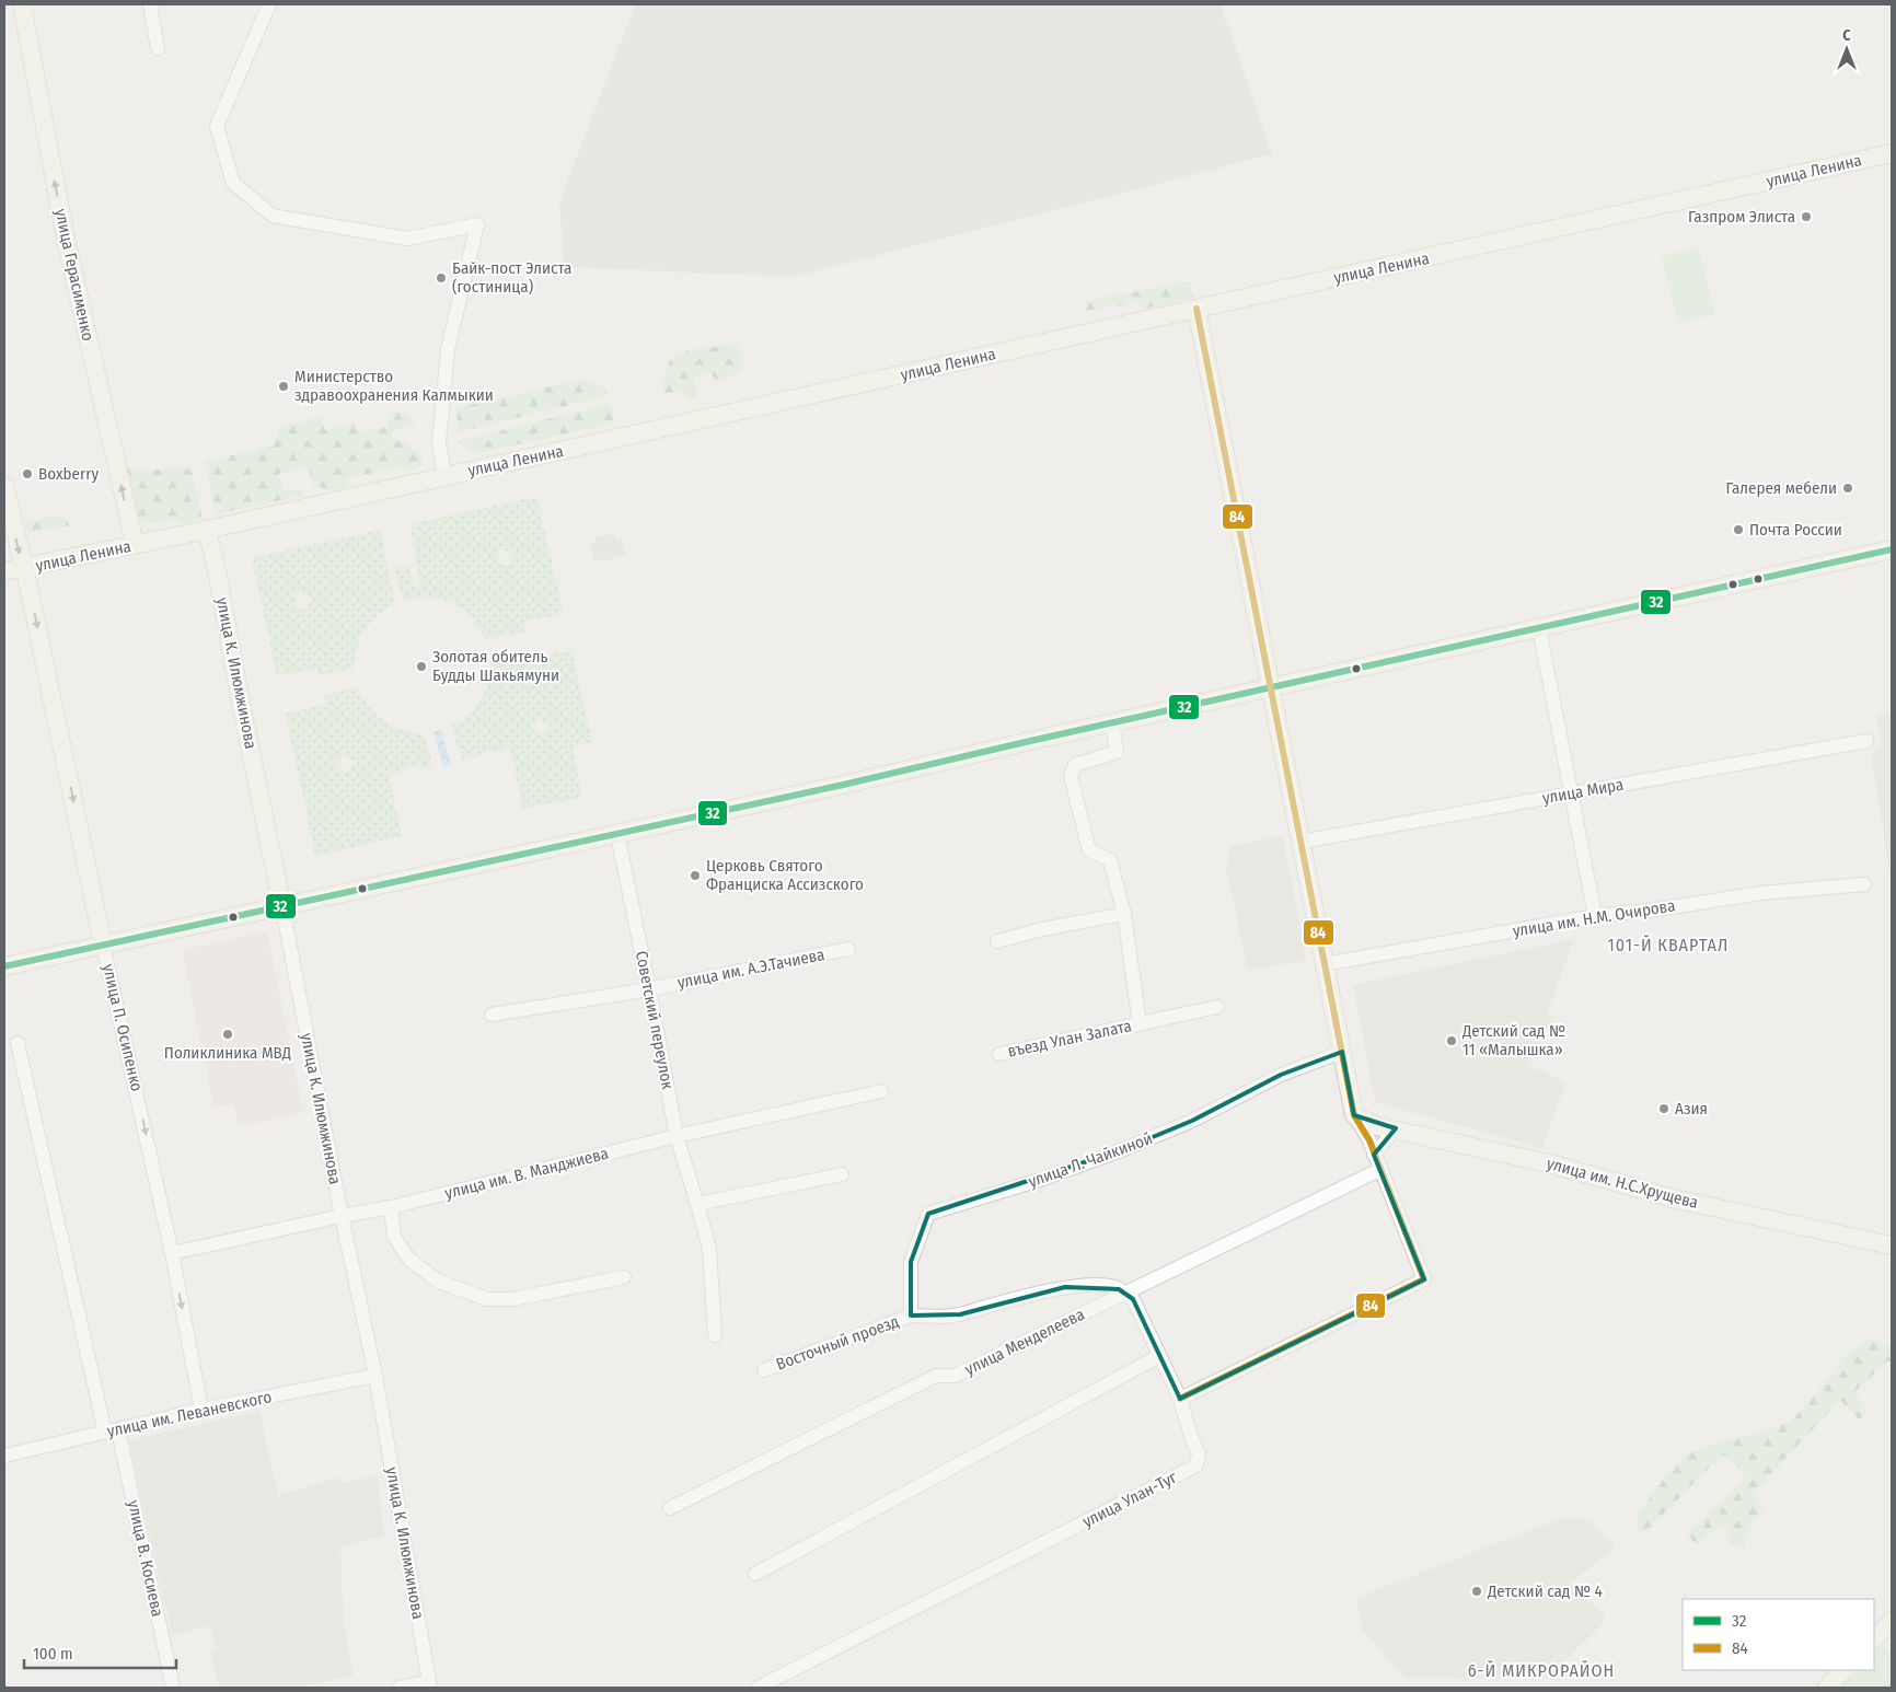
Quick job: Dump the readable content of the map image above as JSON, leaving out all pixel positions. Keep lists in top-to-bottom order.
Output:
{
  "streets": {
    "main road": [
      "улица Ленина",
      "улица Герасименко",
      "улица К. Илюмжинова",
      "улица П. Осипенко",
      "улица им. Н.С.Хрущева"
    ],
    "street": [
      "улица Мира",
      "улица им. Н.М. Очирова",
      "улица им. А.Э.Тачиева",
      "Советский переулок",
      "въезд Улан Залата",
      "улица Л. Чайкиной",
      "улица им. В. Манджиева",
      "улица Менделеева",
      "Восточный проезд",
      "улица им. Леваневского",
      "улица Улан-Туг",
      "улица В. Косиева"
    ]
  },
  "crossings": [
    ["улица Ленина", "улица Герасименко"],
    ["улица Ленина", "улица К. Илюмжинова"],
    ["улица Ленина", "улица П. Осипенко"],
    ["улица К. Илюмжинова", "улица им. В. Манджиева"],
    ["улица К. Илюмжинова", "улица им. Леваневского"],
    ["улица им. А.Э.Тачиева", "Советский переулок"],
    ["Советский переулок", "улица им. В. Манджиева"],
    ["улица П. Осипенко", "улица им. В. Манджиева"],
    ["улица П. Осипенко", "улица им. Леваневского"],
    ["улица Л. Чайкиной", "Восточный проезд"],
    ["улица им. Леваневского", "улица В. Косиева"]
  ],
  "one_way": ["улица Герасименко", "улица П. Осипенко"],
  "districts": ["101-Й КВАРТАЛ", "6-Й МИКРОРАЙОН"],
  "places": [
    "Газпром Элиста",
    "Байк-пост Элиста (гостиница)",
    "Министерство здравоохранения Калмыкии",
    "Boxberry",
    "Галерея мебели",
    "Почта России",
    "Золотая обитель Будды Шакьямуни",
    "Церковь Святого Франциска Ассизского",
    "Поликлиника МВД",
    "Детский сад № 11 «Малышка»",
    "Азия",
    "Детский сад № 4"
  ],
  "lines": ["transit line 84", "transit line 32"],
  "legend": ["32", "84"],
  "scale_bar": "100 m",
  "north": "top"
}
